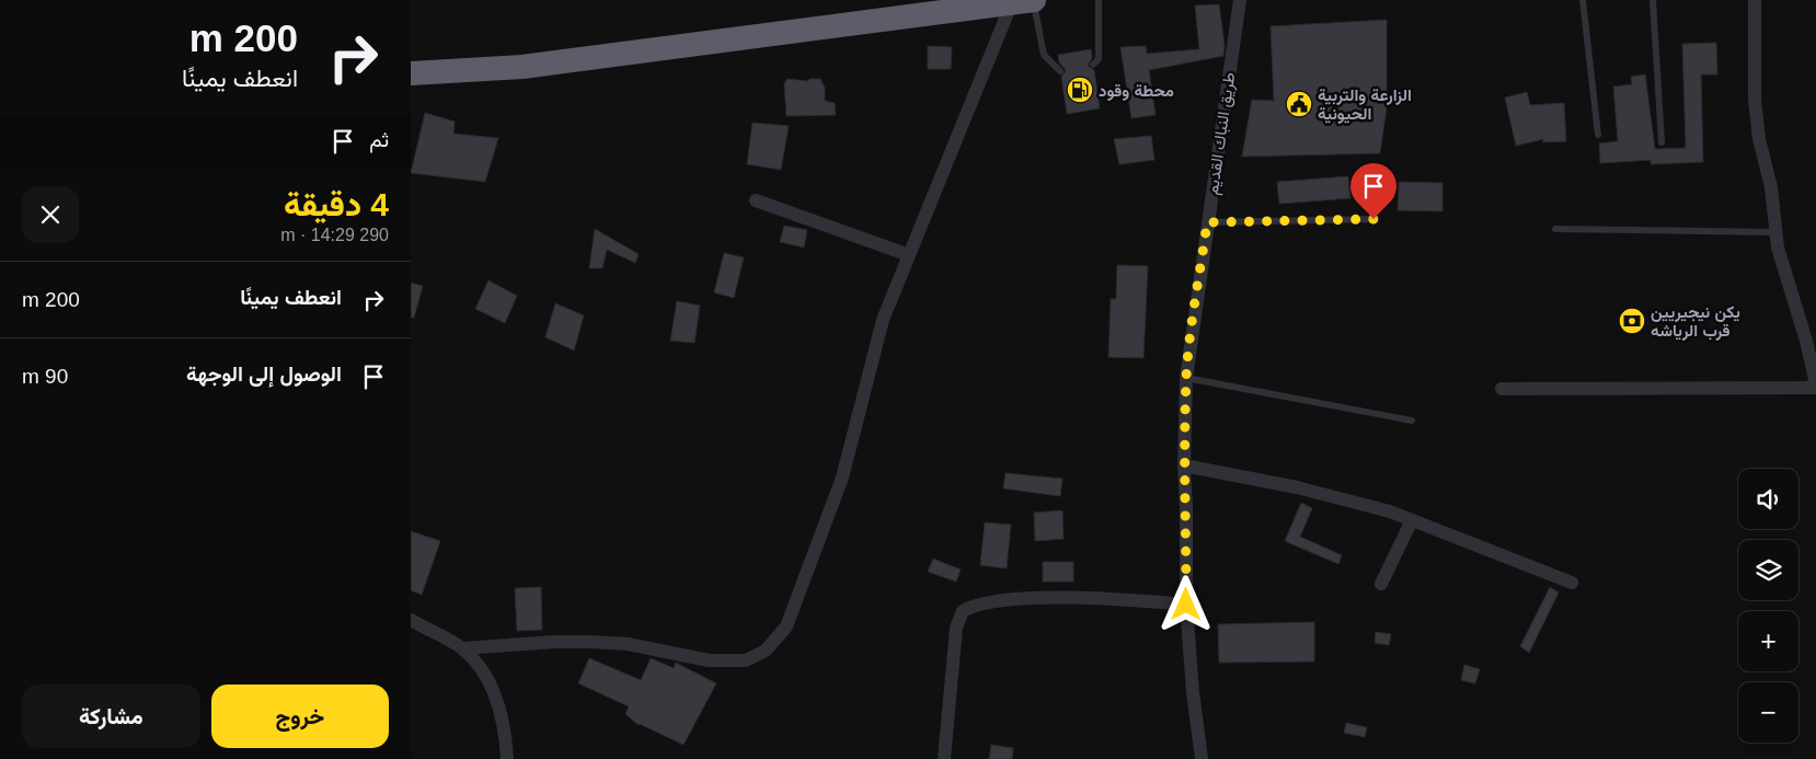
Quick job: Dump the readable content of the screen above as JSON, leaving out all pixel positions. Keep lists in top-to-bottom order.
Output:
{
  "streets": {
    "street": ["طريق النباك القديم"]
  },
  "places": {
    "fuel station": ["محطة وقود"],
    "public building": ["الزارعة والتربية الحيونية"],
    "bank": ["يكن نيجيريين قرب الرياشه"]
  },
  "page": {
    "turn": ["200 m", "انعطف يمينًا"],
    "then": "ثم",
    "heading": ["4 دقيقة", "290 m · 14:29"],
    "list": [
      {
        "name": "انعطف يمينًا",
        "value": "200 m"
      },
      {
        "name": "الوصول إلى الوجهة",
        "value": "90 m"
      }
    ],
    "map_buttons": ["+", "−"],
    "buttons": ["خروج", "مشاركة"]
  }
}
